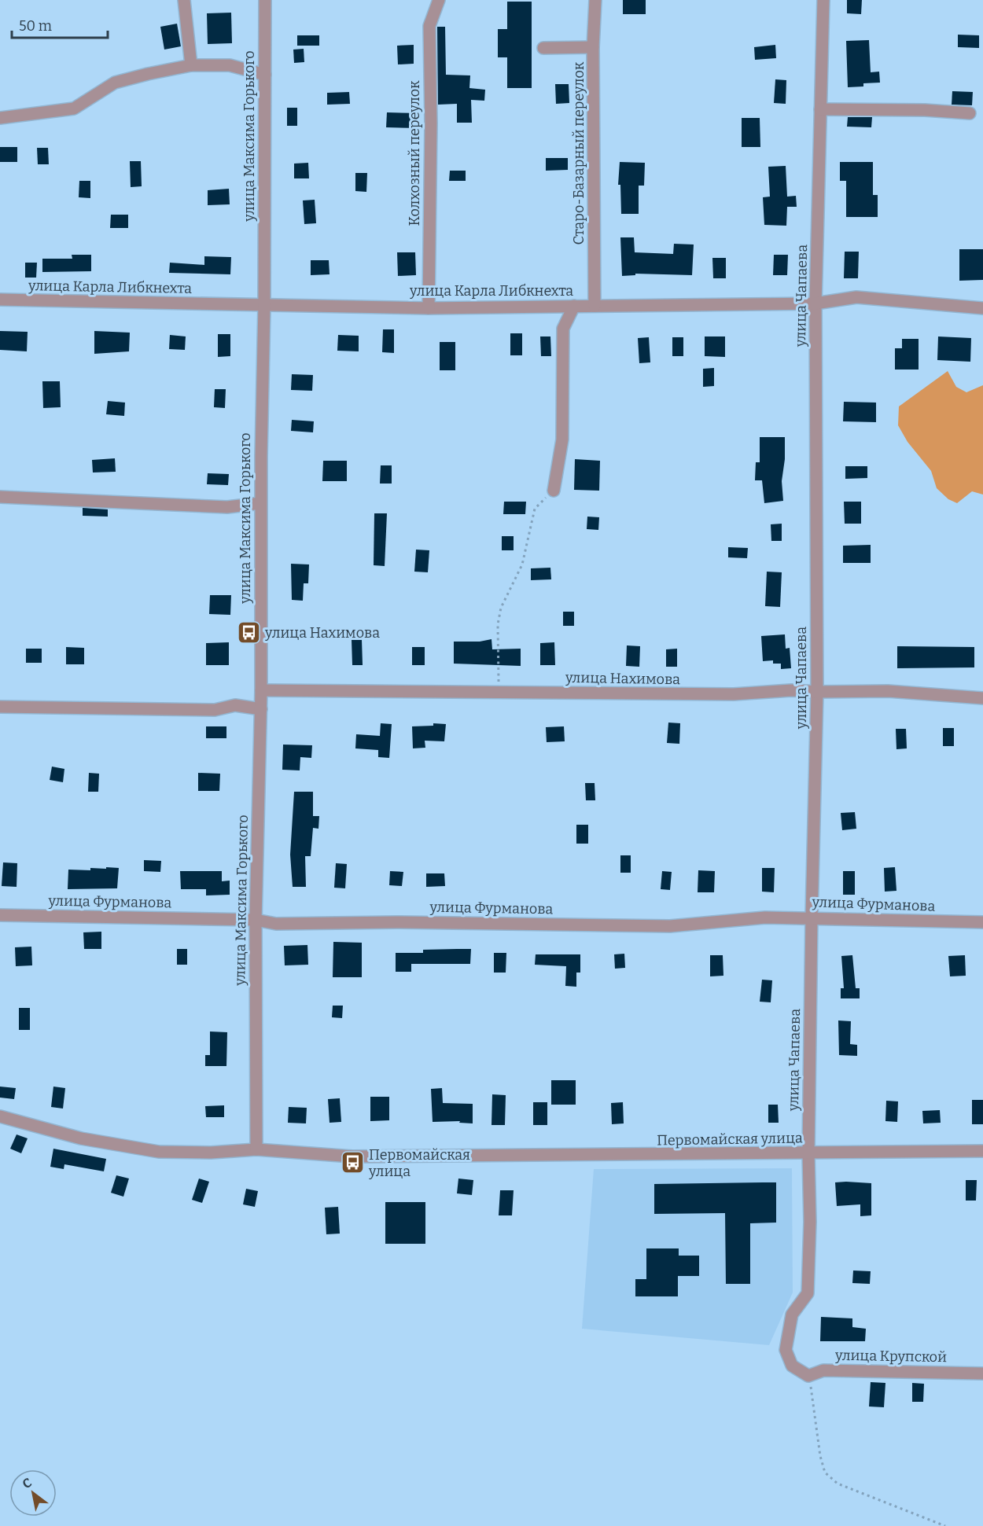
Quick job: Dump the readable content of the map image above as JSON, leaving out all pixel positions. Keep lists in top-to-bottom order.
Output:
{
  "streets": {
    "street": [
      "улица Максима Горького",
      "Колхозный переулок",
      "Старо-Базарный переулок",
      "улица Карла Либкнехта",
      "улица Чапаева",
      "улица Нахимова",
      "улица Фурманова",
      "Первомайская улица",
      "улица Крупской"
    ]
  },
  "crossings": [
    ["улица Максима Горького", "улица Карла Либкнехта"],
    ["улица Максима Горького", "улица Нахимова"],
    ["улица Максима Горького", "улица Фурманова"],
    ["улица Максима Горького", "Первомайская улица"],
    ["Колхозный переулок", "улица Карла Либкнехта"],
    ["Старо-Базарный переулок", "улица Карла Либкнехта"],
    ["улица Карла Либкнехта", "улица Чапаева"],
    ["улица Чапаева", "улица Нахимова"],
    ["улица Чапаева", "улица Фурманова"],
    ["улица Чапаева", "Первомайская улица"],
    ["улица Чапаева", "улица Крупской"]
  ],
  "places": {
    "bus stop": ["улица Нахимова", "Первомайская улица"]
  },
  "scale_bar": "50 m",
  "north": "top left"
}
